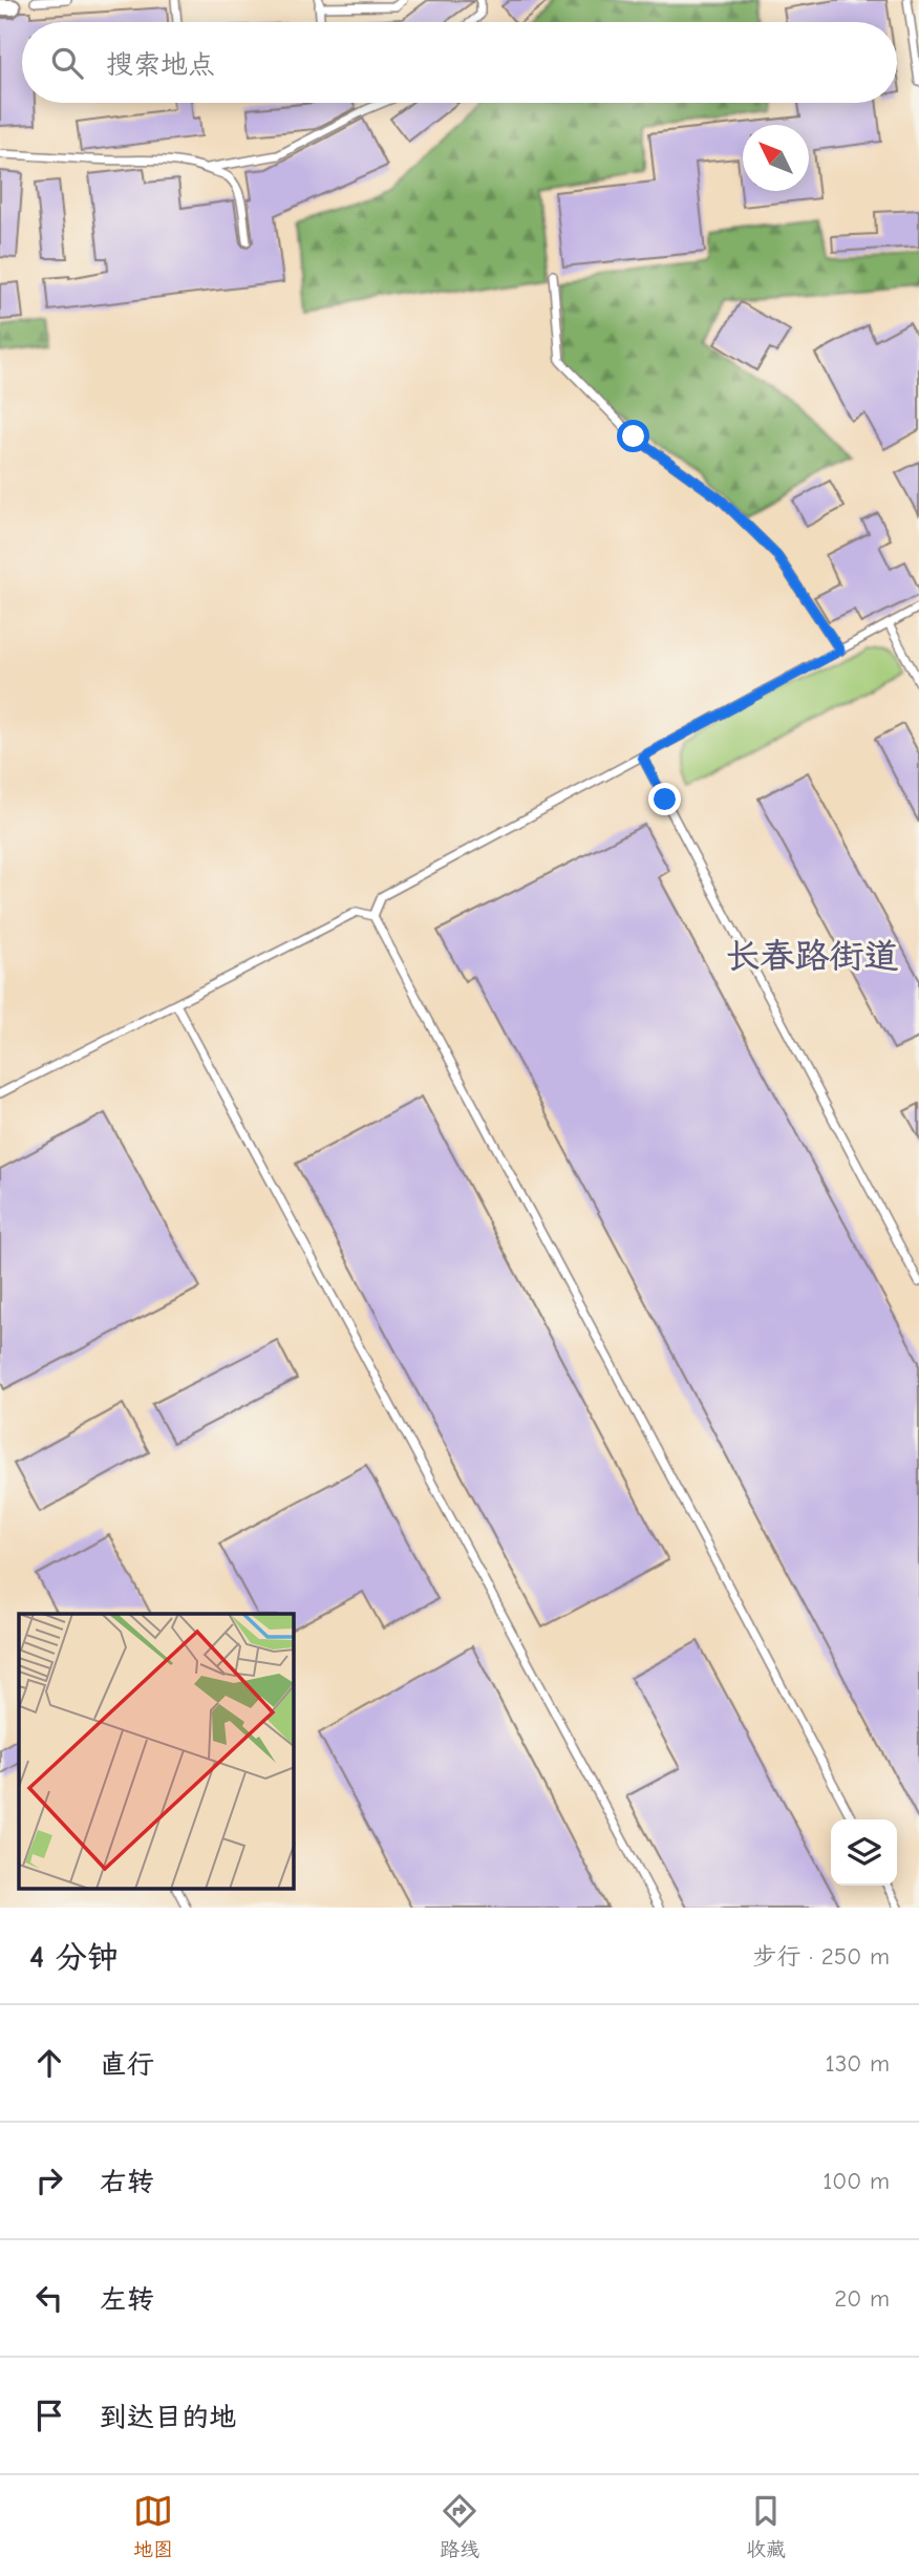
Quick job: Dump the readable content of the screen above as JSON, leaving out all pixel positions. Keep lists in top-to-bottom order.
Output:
{
  "districts": ["长春路街道"],
  "north": "top left",
  "page": {
    "search": "搜索地点",
    "heading": ["4 分钟", "步行 · 250 m"],
    "list": [
      ["直行", "130 m"],
      ["右转", "100 m"],
      ["左转", "20 m"],
      "到达目的地"
    ],
    "nav": ["地图", "路线", "收藏"]
  }
}
